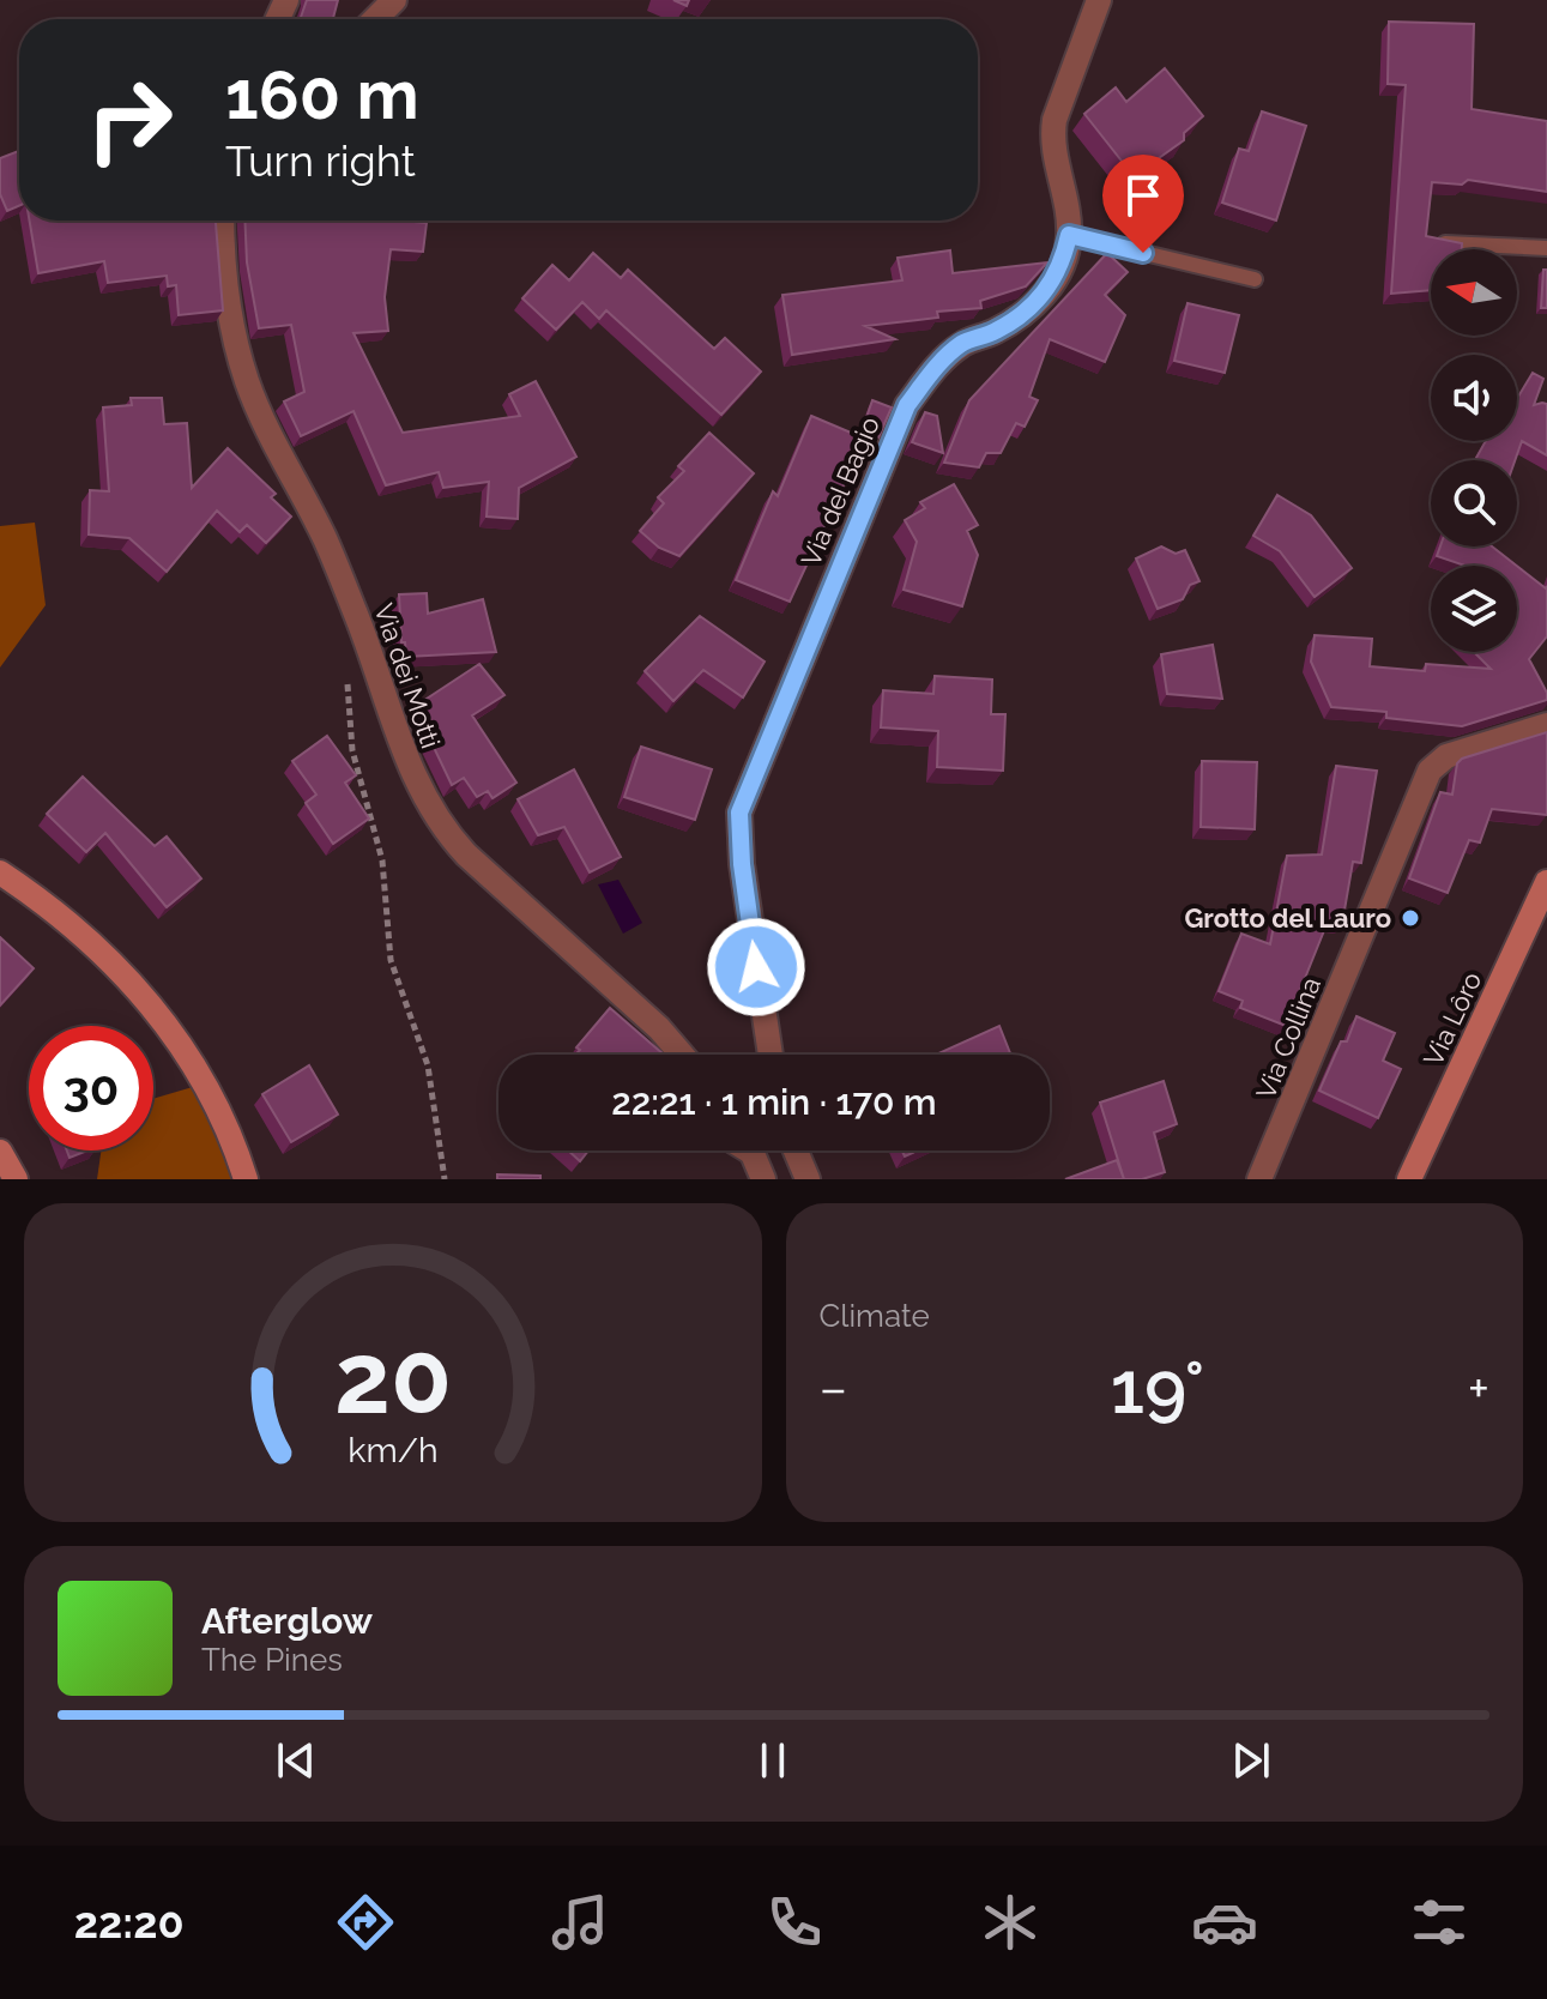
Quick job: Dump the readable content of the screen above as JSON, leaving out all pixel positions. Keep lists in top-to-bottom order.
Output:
{
  "streets": {
    "street": [
      "Via del Bagio",
      "Via dei Motti",
      "Via Lôro",
      "Via Collina"
    ]
  },
  "places": ["Grotto del Lauro"],
  "north": "left",
  "page": {
    "turn": ["160 m", "Turn right"],
    "limit": "30",
    "trip": "22:21 · 1 min · 170 m",
    "tile": "Climate",
    "heat": ["−", "19°", "+"],
    "song": ["Afterglow", "The Pines"],
    "tabs": "22:20",
    "gauge": ["20", "km/h"]
  }
}
